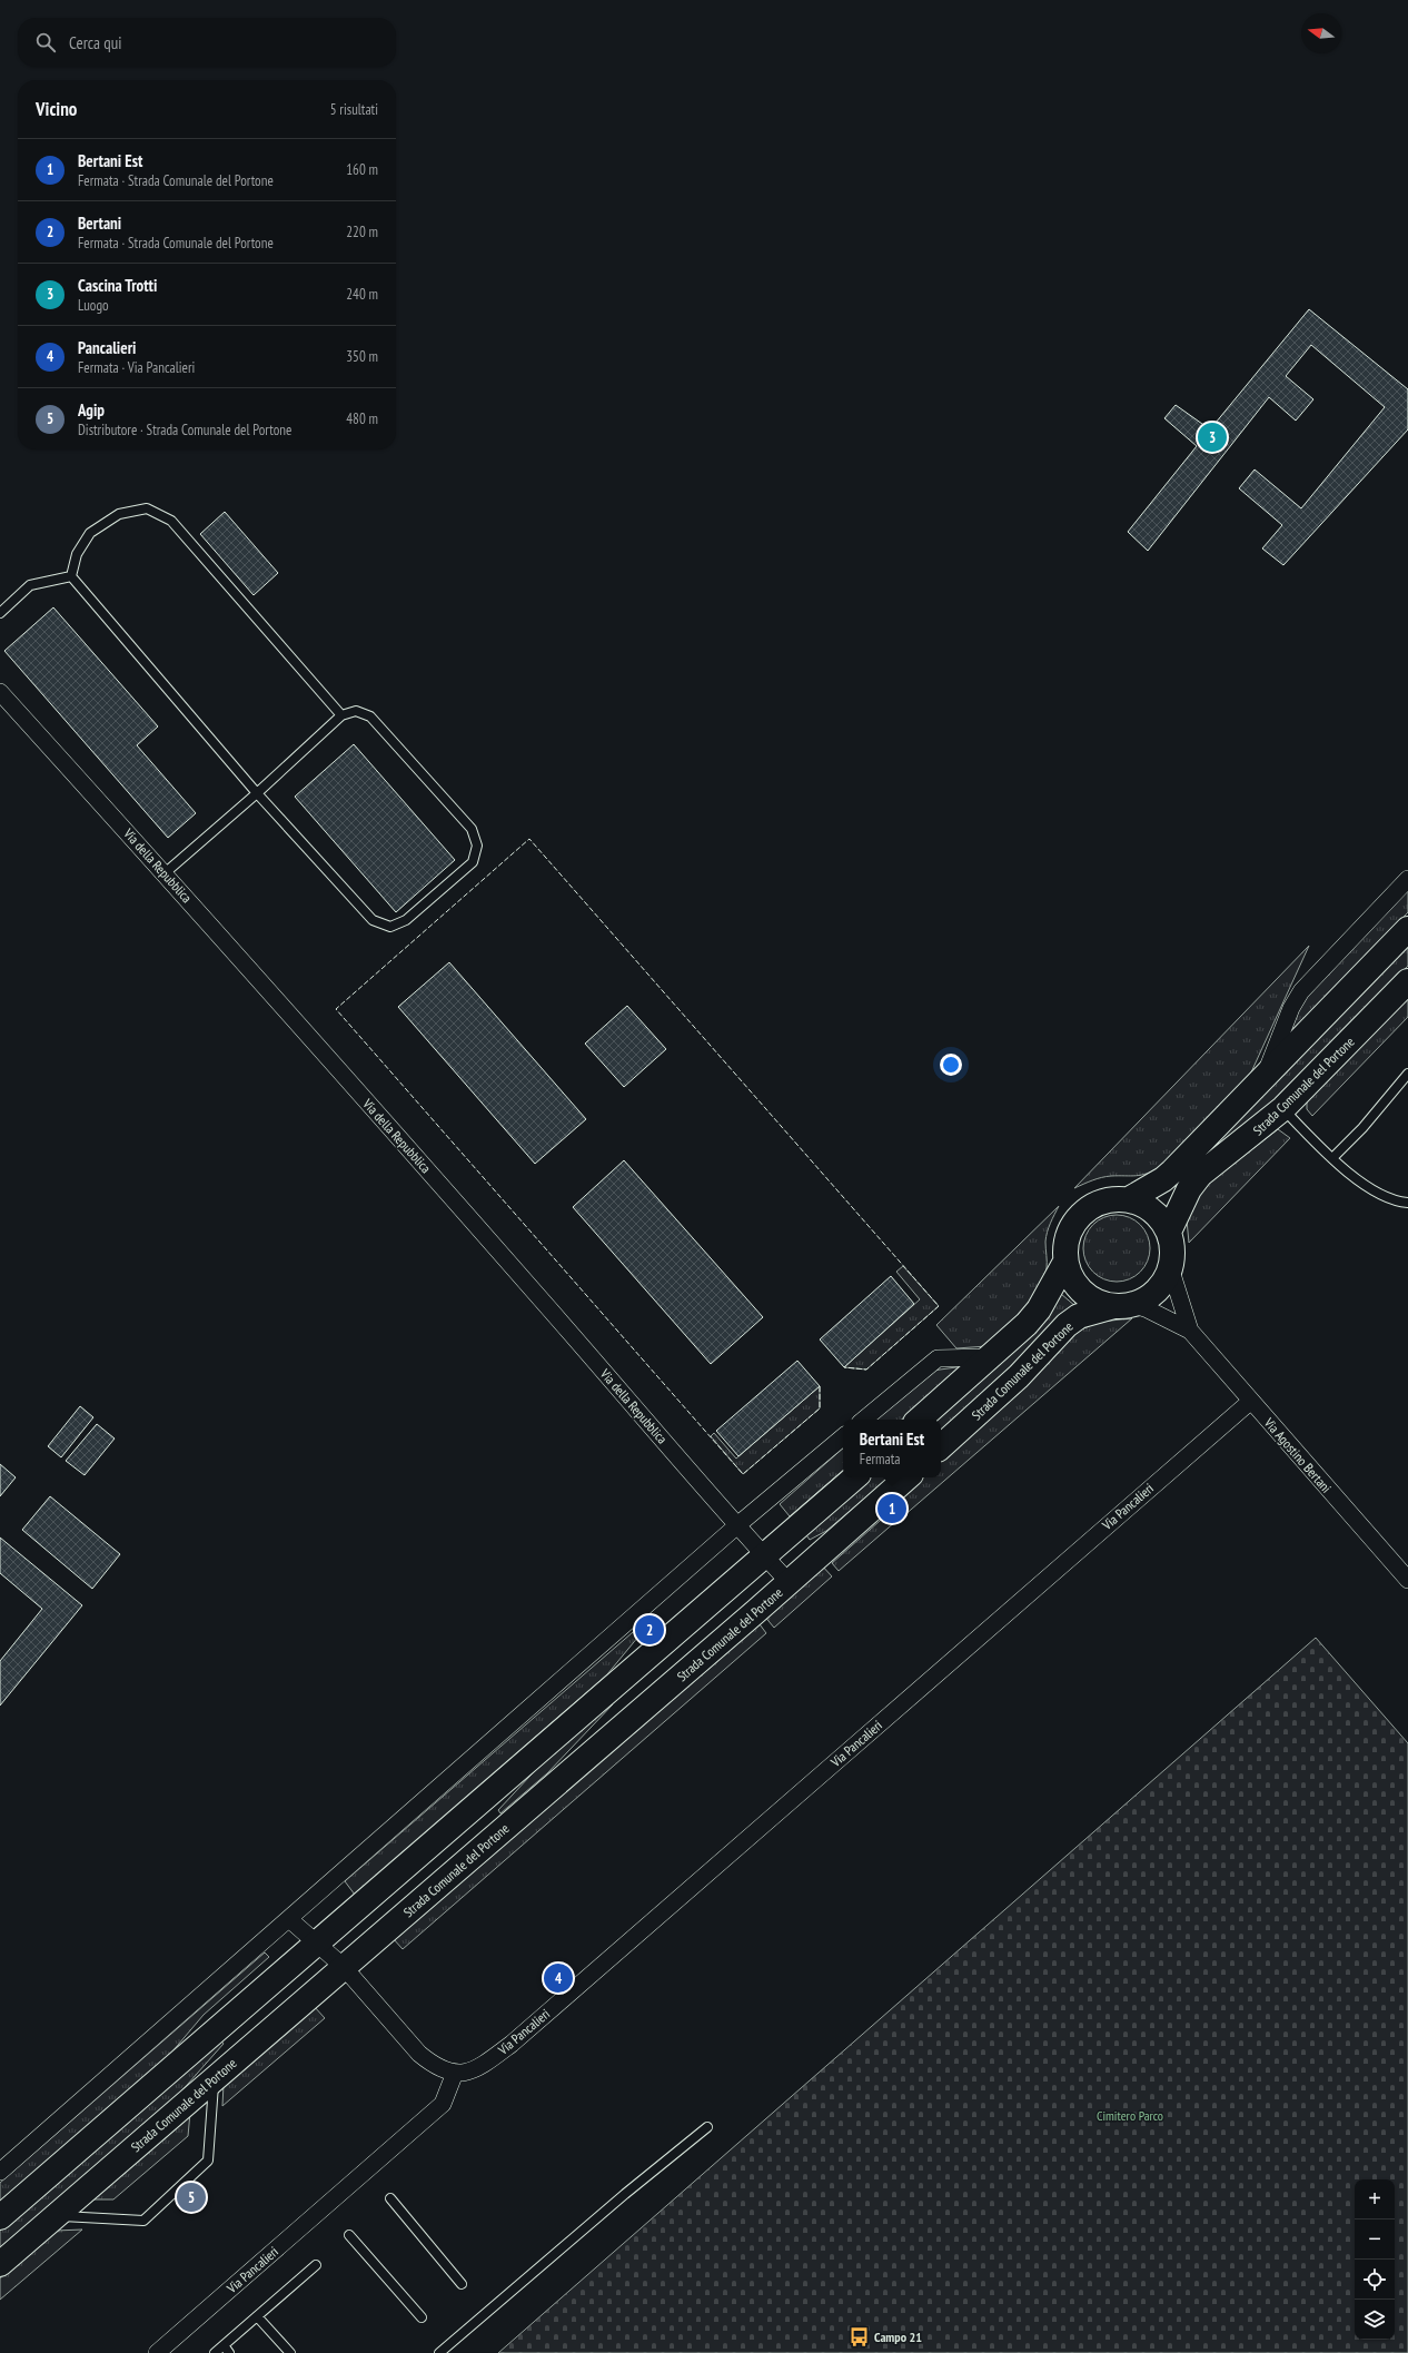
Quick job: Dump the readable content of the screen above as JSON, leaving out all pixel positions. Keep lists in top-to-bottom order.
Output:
{
  "streets": {
    "street": [
      "Via della Repubblica",
      "Strada Comunale del Portone",
      "Via Agostino Bertani",
      "Via Pancalieri"
    ]
  },
  "crossings": [
    ["Via della Repubblica", "Strada Comunale del Portone"],
    ["Strada Comunale del Portone", "Via Agostino Bertani"],
    ["Via Agostino Bertani", "Via Pancalieri"]
  ],
  "parks": ["Cimitero Parco"],
  "places": {
    "bus stop": ["Campo 21"]
  },
  "north": "left",
  "page": {
    "search": "Cerca qui",
    "heading": ["Vicino", "5 risultati"],
    "list": [
      {
        "mark": "1",
        "name": "Bertani Est",
        "note": "Fermata · Strada Comunale del Portone",
        "value": "160 m"
      },
      {
        "mark": "2",
        "name": "Bertani",
        "note": "Fermata · Strada Comunale del Portone",
        "value": "220 m"
      },
      {
        "mark": "3",
        "name": "Cascina Trotti",
        "note": "Luogo",
        "value": "240 m"
      },
      {
        "mark": "4",
        "name": "Pancalieri",
        "note": "Fermata · Via Pancalieri",
        "value": "350 m"
      },
      {
        "mark": "5",
        "name": "Agip",
        "note": "Distributore · Strada Comunale del Portone",
        "value": "480 m"
      }
    ],
    "pins": [
      "3",
      "1",
      "2",
      "4",
      "5"
    ],
    "popup": ["Bertani Est", "Fermata"],
    "map_buttons": ["+", "−"]
  }
}
